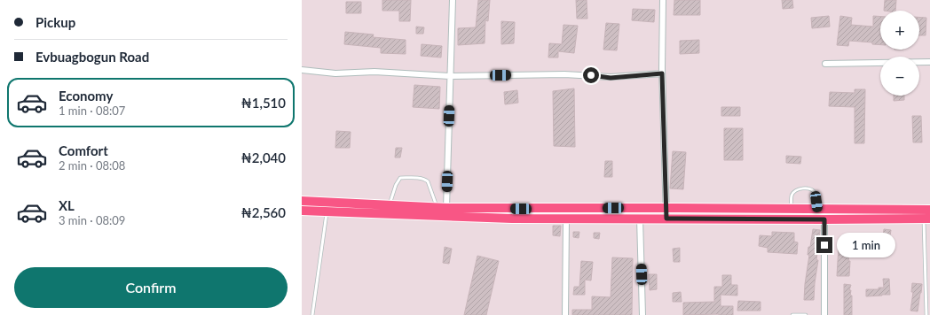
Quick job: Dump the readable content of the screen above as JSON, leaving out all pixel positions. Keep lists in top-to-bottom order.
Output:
{
  "page": {
    "banner": ["Pickup", "Evbuagbogun Road"],
    "map_buttons": ["+", "−"],
    "list": [
      {
        "name": "Economy",
        "note": "1 min · 08:07",
        "value": "₦1,510"
      },
      {
        "name": "Comfort",
        "note": "2 min · 08:08",
        "value": "₦2,040"
      },
      {
        "name": "XL",
        "note": "3 min · 08:09",
        "value": "₦2,560"
      }
    ],
    "bubble": "1 min",
    "buttons": "Confirm"
  }
}
